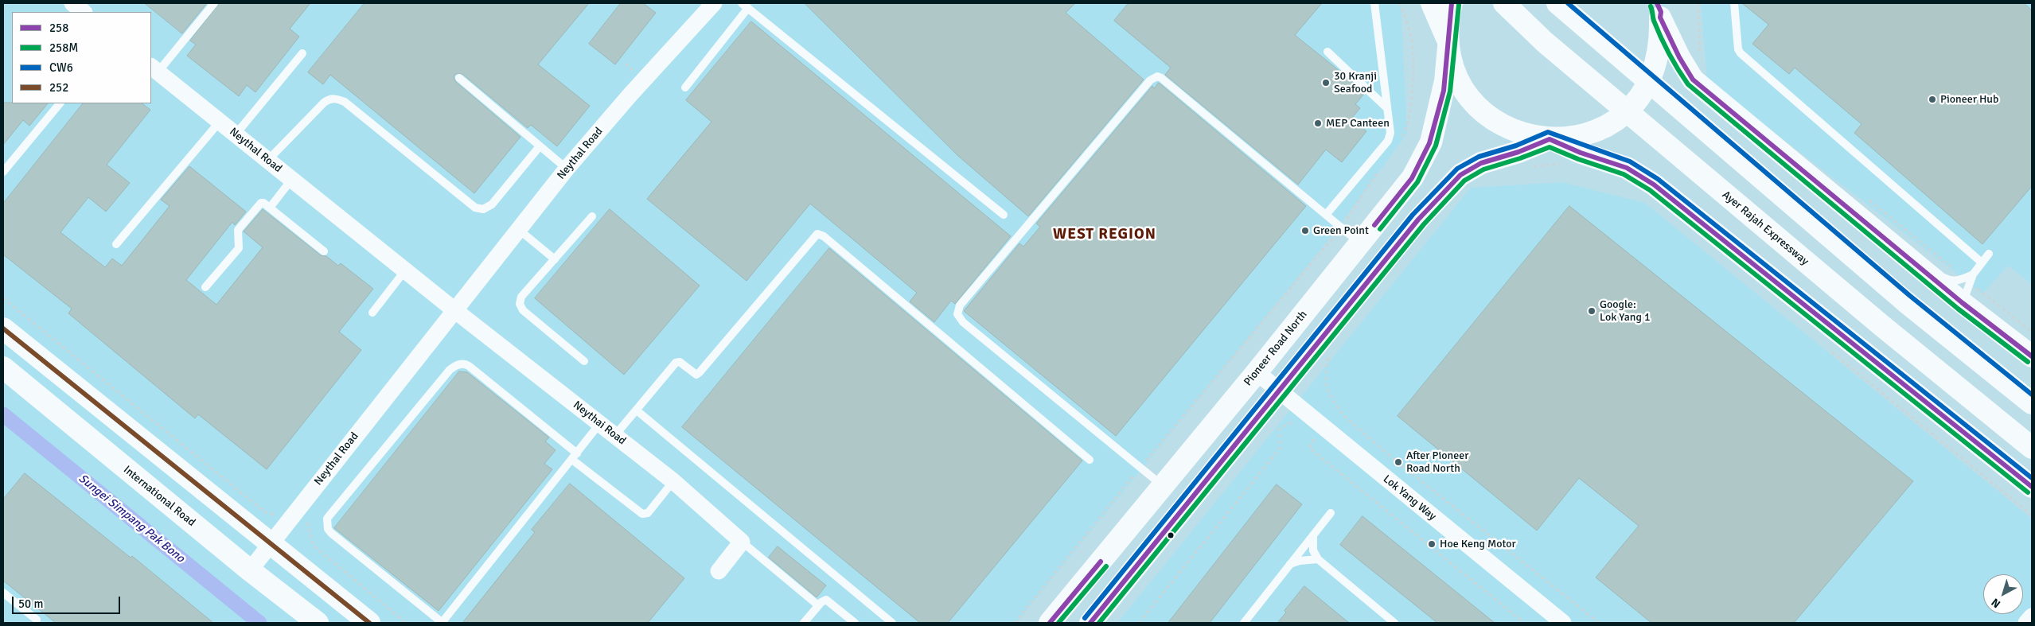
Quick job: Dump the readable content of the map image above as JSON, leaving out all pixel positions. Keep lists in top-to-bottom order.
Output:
{
  "streets": {
    "main road": ["Ayer Rajah Expressway", "Pioneer Road North", "International Road"],
    "street": ["Neythal Road", "Neythai Road", "Lok Yang Way"]
  },
  "crossings": [
    ["Neythal Road", "Neythai Road"],
    ["Neythal Road", "International Road"],
    ["Pioneer Road North", "Lok Yang Way"]
  ],
  "districts": ["WEST REGION"],
  "water": ["Sungei Simpang Pak Bono"],
  "places": [
    "30 Kranji Seafood",
    "Pioneer Hub",
    "MEP Canteen",
    "Green Point",
    "Google: Lok Yang 1",
    "After Pioneer Road North",
    "Hoe Keng Motor"
  ],
  "lines": [
    "transit line 258",
    "transit line CW6",
    "transit line 258M",
    "transit line 252"
  ],
  "legend": [
    "258",
    "258M",
    "CW6",
    "252"
  ],
  "scale_bar": "50 m",
  "north": "bottom left"
}
